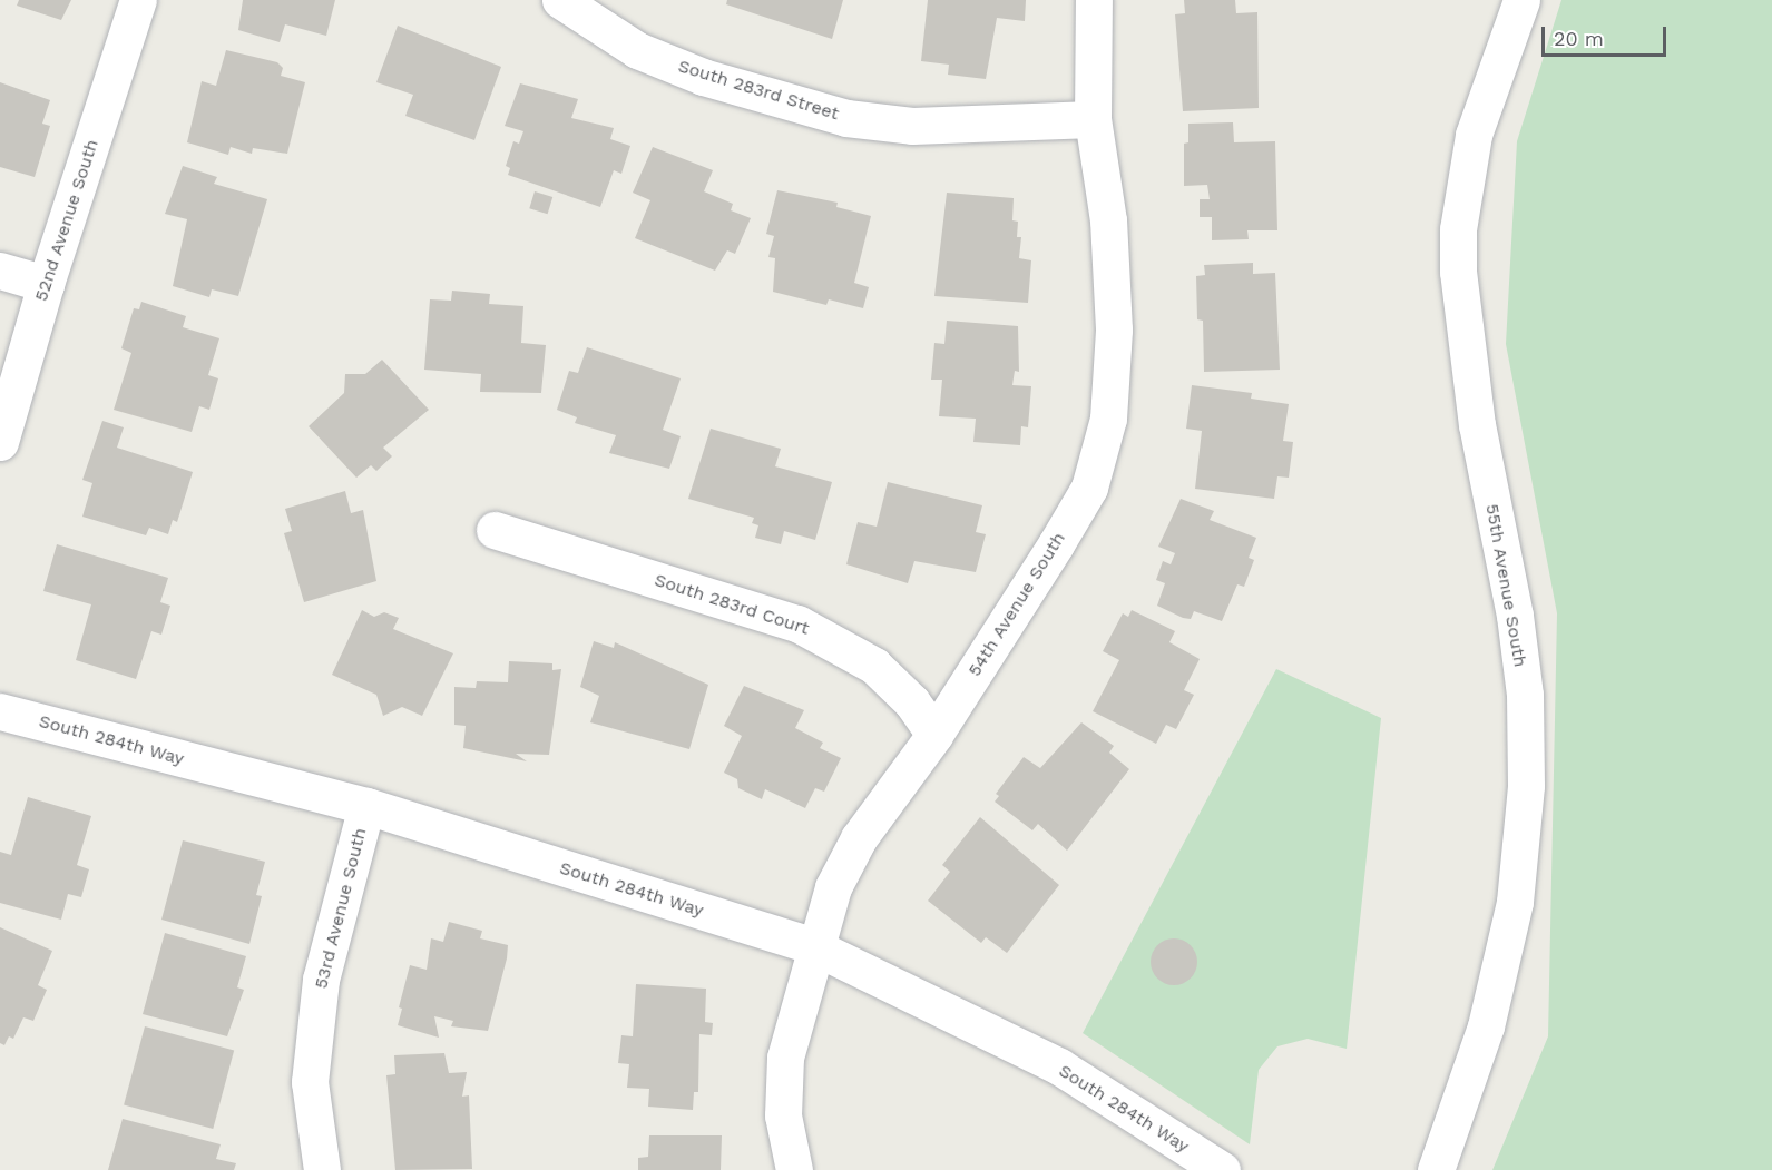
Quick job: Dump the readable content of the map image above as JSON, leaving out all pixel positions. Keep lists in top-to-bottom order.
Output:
{
  "streets": {
    "street": [
      "South 283rd Street",
      "52nd Avenue South",
      "55th Avenue South",
      "South 283rd Court",
      "54th Avenue South",
      "South 284th Way",
      "53rd Avenue South"
    ]
  },
  "crossings": [
    ["South 283rd Street", "54th Avenue South"],
    ["South 283rd Court", "54th Avenue South"],
    ["54th Avenue South", "South 284th Way"],
    ["South 284th Way", "53rd Avenue South"]
  ],
  "scale_bar": "20 m"
}
